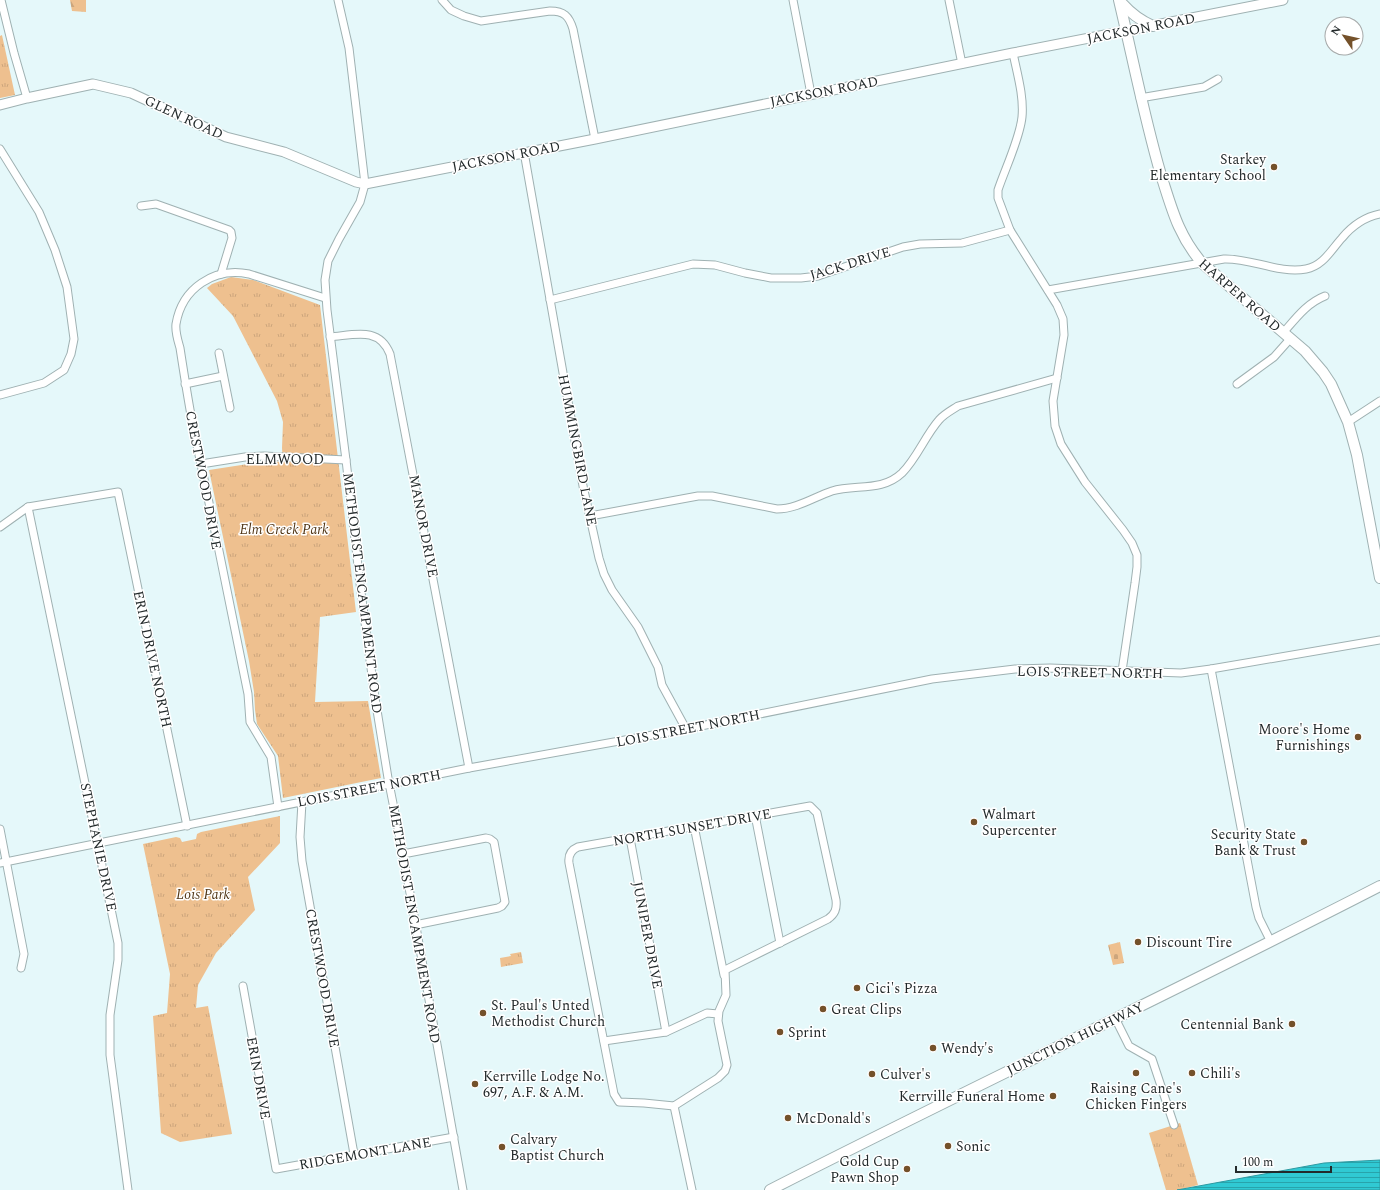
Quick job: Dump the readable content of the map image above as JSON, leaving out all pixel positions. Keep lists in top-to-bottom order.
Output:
{
  "streets": {
    "main road": ["HARPER ROAD", "JUNCTION HIGHWAY"],
    "street": [
      "JACKSON ROAD",
      "GLEN ROAD",
      "JACK DRIVE",
      "HUMMINGBIRD LANE",
      "ELMWOOD",
      "CRESTWOOD DRIVE",
      "MANOR DRIVE",
      "METHODIST ENCAMPMENT ROAD",
      "ERIN DRIVE NORTH",
      "LOIS STREET NORTH",
      "NORTH SUNSET DRIVE",
      "STEPHANIE DRIVE",
      "JUNIPER DRIVE",
      "ERIN DRIVE",
      "RIDGEMONT LANE"
    ]
  },
  "crossings": [
    ["JACKSON ROAD", "GLEN ROAD"],
    ["JACKSON ROAD", "HARPER ROAD"],
    ["JACKSON ROAD", "HUMMINGBIRD LANE"],
    ["JACKSON ROAD", "METHODIST ENCAMPMENT ROAD"],
    ["GLEN ROAD", "METHODIST ENCAMPMENT ROAD"],
    ["JACK DRIVE", "HUMMINGBIRD LANE"],
    ["HUMMINGBIRD LANE", "LOIS STREET NORTH"],
    ["ELMWOOD", "CRESTWOOD DRIVE"],
    ["ELMWOOD", "METHODIST ENCAMPMENT ROAD"],
    ["CRESTWOOD DRIVE", "METHODIST ENCAMPMENT ROAD"],
    ["CRESTWOOD DRIVE", "LOIS STREET NORTH"],
    ["CRESTWOOD DRIVE", "RIDGEMONT LANE"],
    ["MANOR DRIVE", "METHODIST ENCAMPMENT ROAD"],
    ["MANOR DRIVE", "LOIS STREET NORTH"],
    ["METHODIST ENCAMPMENT ROAD", "LOIS STREET NORTH"],
    ["METHODIST ENCAMPMENT ROAD", "RIDGEMONT LANE"],
    ["ERIN DRIVE NORTH", "LOIS STREET NORTH"],
    ["ERIN DRIVE NORTH", "STEPHANIE DRIVE"],
    ["LOIS STREET NORTH", "STEPHANIE DRIVE"],
    ["NORTH SUNSET DRIVE", "JUNIPER DRIVE"],
    ["ERIN DRIVE", "RIDGEMONT LANE"]
  ],
  "parks": ["Elm Creek Park", "Lois Park"],
  "places": [
    "Starkey Elementary School",
    "Moore's Home Furnishings",
    "Walmart Supercenter",
    "Security State Bank & Trust",
    "Discount Tire",
    "Cici's Pizza",
    "Great Clips",
    "St. Paul's Unted Methodist Church",
    "Centennial Bank",
    "Sprint",
    "Wendy's",
    "Raising Cane's Chicken Fingers",
    "Chili's",
    "Culver's",
    "Kerrville Lodge No. 697, A.F. & A.M.",
    "Kerrville Funeral Home",
    "McDonald's",
    "Sonic",
    "Calvary Baptist Church",
    "Gold Cup Pawn Shop"
  ],
  "scale_bar": "100 m",
  "north": "top left"
}
